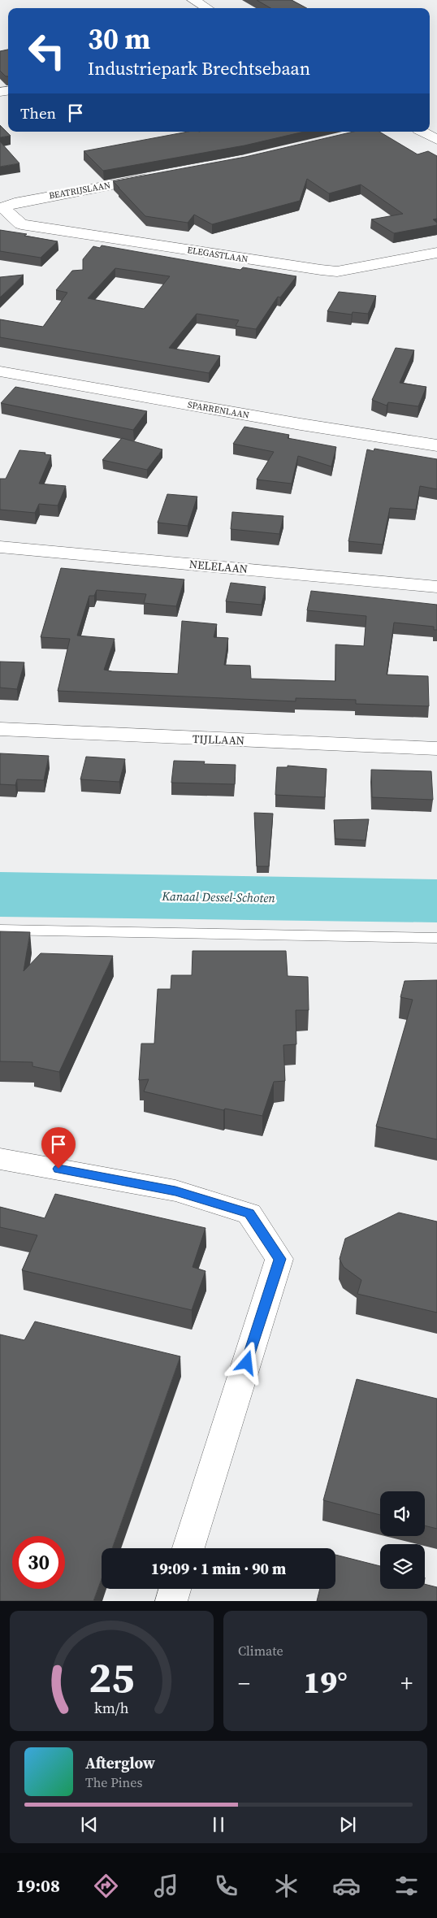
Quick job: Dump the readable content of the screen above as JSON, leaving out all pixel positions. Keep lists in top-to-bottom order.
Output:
{
  "streets": {
    "street": [
      "BEATRIJSLAAN",
      "ELEGASTLAAN",
      "SPARRENLAAN",
      "NELELAAN",
      "TIJLLAAN"
    ]
  },
  "crossings": [
    ["BEATRIJSLAAN", "ELEGASTLAAN"]
  ],
  "water": ["Kanaal Dessel-Schoten"],
  "page": {
    "turn": ["30 m", "Industriepark Brechtsebaan"],
    "then": "Then",
    "limit": "30",
    "trip": "19:09 · 1 min · 90 m",
    "tile": "Climate",
    "heat": ["−", "19°", "+"],
    "song": ["Afterglow", "The Pines"],
    "tabs": "19:08",
    "gauge": ["25", "km/h"]
  }
}
